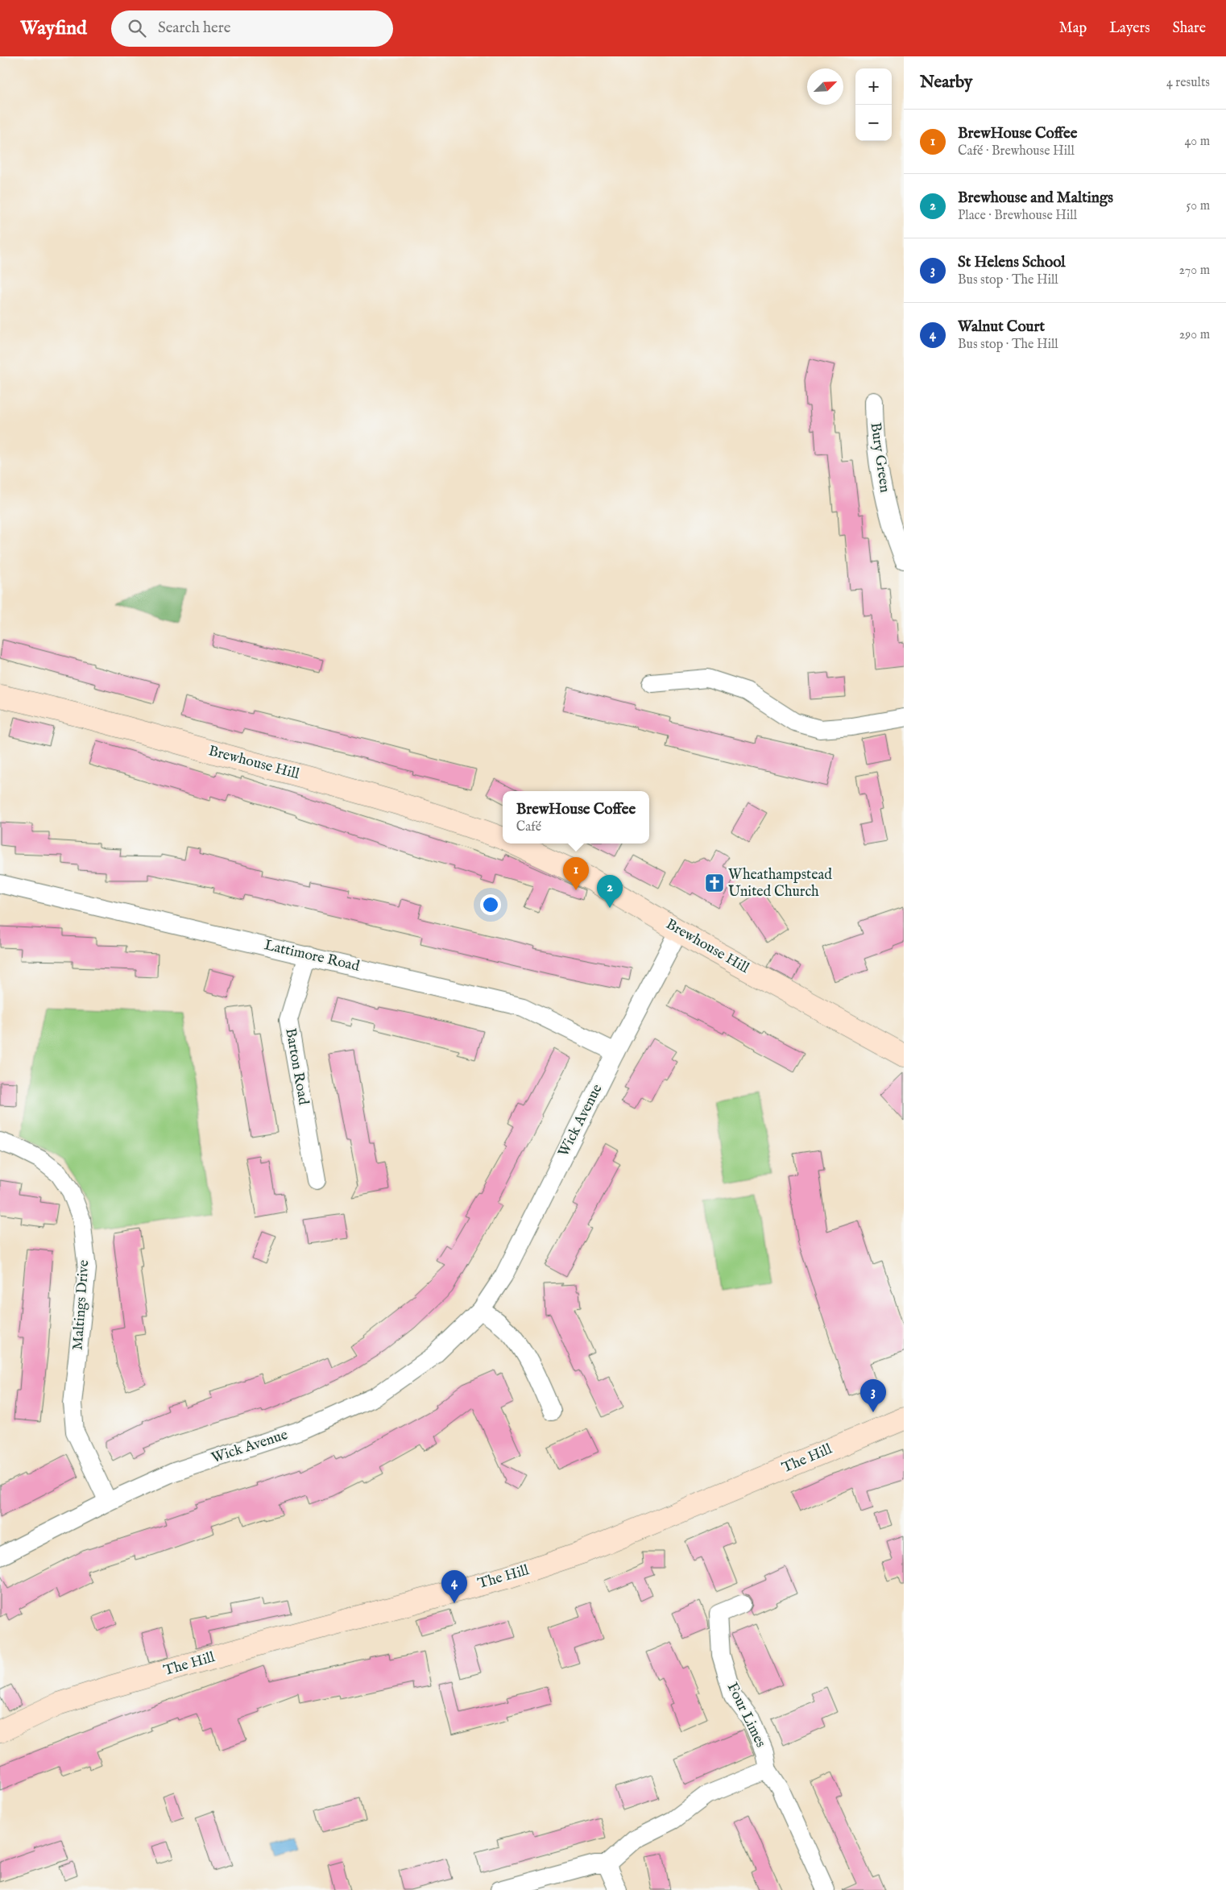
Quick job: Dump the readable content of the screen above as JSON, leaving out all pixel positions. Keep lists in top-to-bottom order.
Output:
{
  "streets": {
    "street": [
      "Bury Green",
      "Brewhouse Hill",
      "Lattimore Road",
      "Barton Road",
      "Wick Avenue",
      "Maltings Drive",
      "The Hill",
      "Four Limes"
    ]
  },
  "crossings": [
    ["Brewhouse Hill", "Wick Avenue"],
    ["Lattimore Road", "Barton Road"],
    ["Lattimore Road", "Wick Avenue"],
    ["Wick Avenue", "Maltings Drive"]
  ],
  "places": {
    "church": ["Wheathampstead United Church"]
  },
  "north": "top right",
  "page": {
    "header": "Wayfind",
    "search": "Search here",
    "nav": ["Map", "Layers", "Share"],
    "heading": ["Nearby", "4 results"],
    "map_buttons": ["+", "−"],
    "list": [
      {
        "mark": "1",
        "name": "BrewHouse Coffee",
        "note": "Café · Brewhouse Hill",
        "value": "40 m"
      },
      {
        "mark": "2",
        "name": "Brewhouse and Maltings",
        "note": "Place · Brewhouse Hill",
        "value": "50 m"
      },
      {
        "mark": "3",
        "name": "St Helens School",
        "note": "Bus stop · The Hill",
        "value": "270 m"
      },
      {
        "mark": "4",
        "name": "Walnut Court",
        "note": "Bus stop · The Hill",
        "value": "290 m"
      }
    ],
    "popup": ["BrewHouse Coffee", "Café"],
    "pins": [
      "1",
      "2",
      "3",
      "4"
    ]
  }
}
